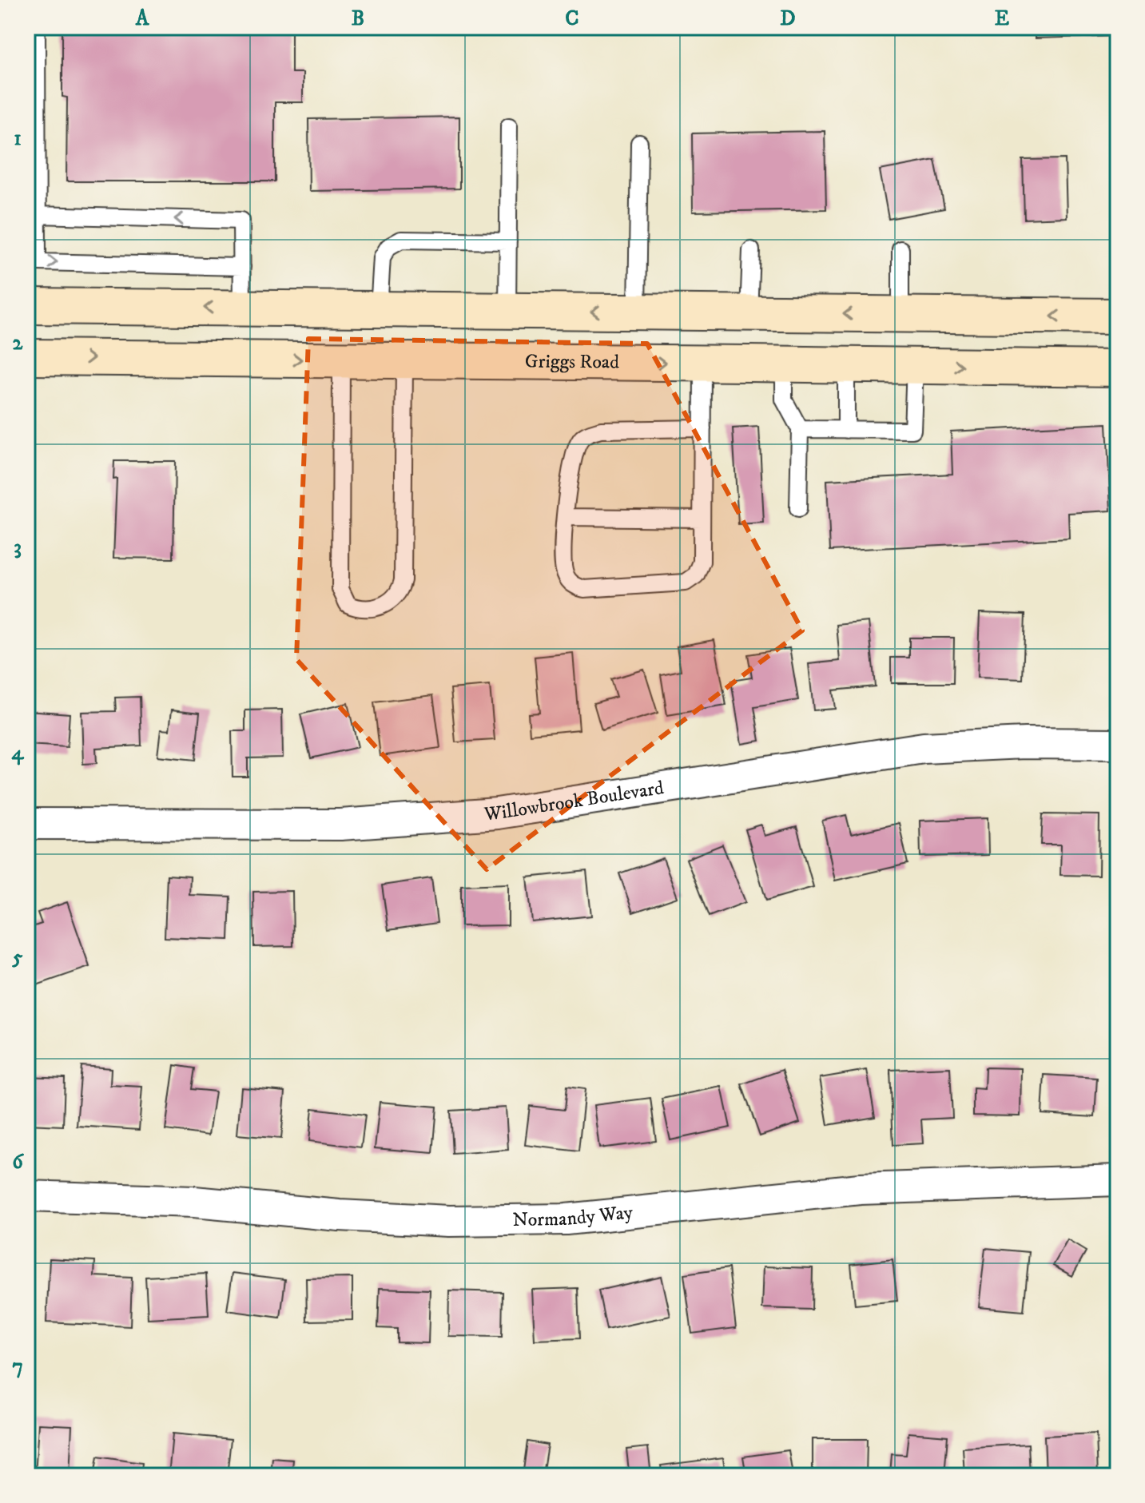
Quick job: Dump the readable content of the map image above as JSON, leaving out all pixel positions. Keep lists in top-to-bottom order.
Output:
{
  "streets": {
    "main road": ["Griggs Road"],
    "street": ["Willowbrook Boulevard", "Normandy Way"]
  },
  "grid": {
    "columns": [
      "A",
      "B",
      "C",
      "D",
      "E"
    ],
    "rows": [
      "1",
      "2",
      "3",
      "4",
      "5",
      "6",
      "7"
    ]
  }
}
